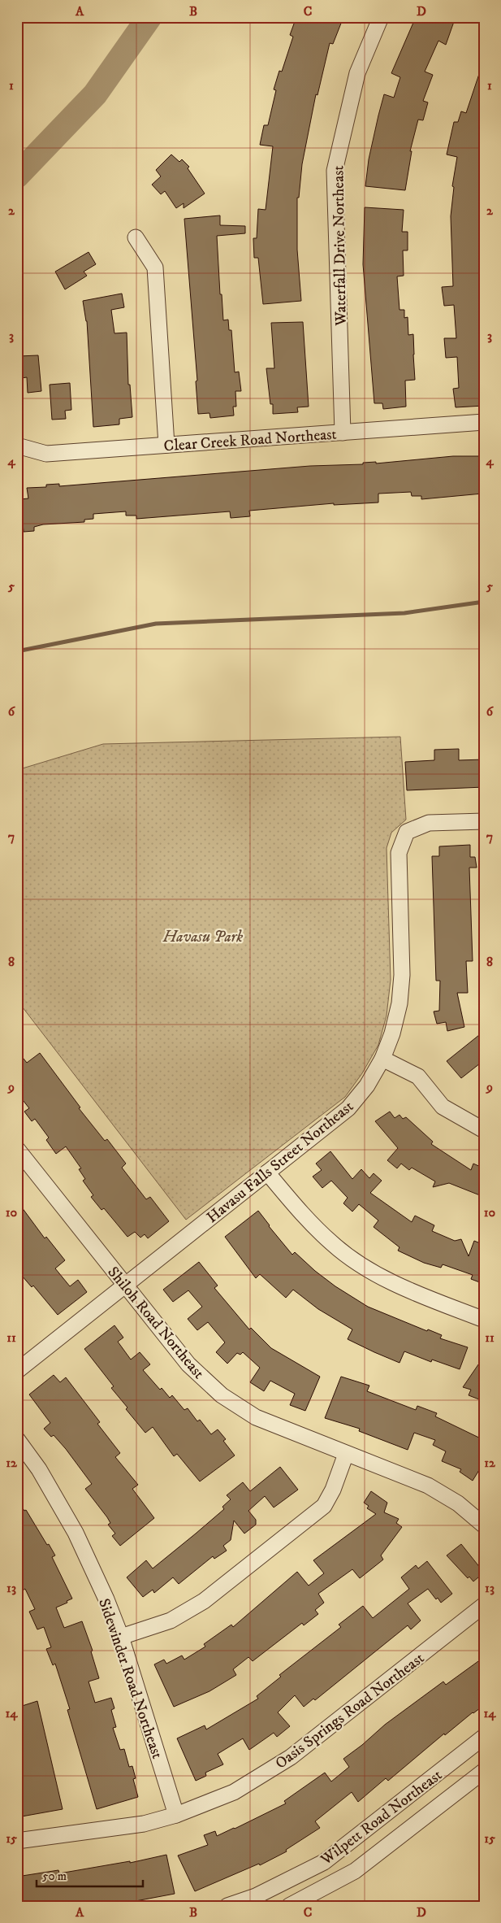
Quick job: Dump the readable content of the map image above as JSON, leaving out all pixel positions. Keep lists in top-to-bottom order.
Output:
{
  "streets": {
    "street": [
      "Waterfall Drive Northeast",
      "Clear Creek Road Northeast",
      "Havasu Falls Street Northeast",
      "Shiloh Road Northeast",
      "Sidewinder Road Northeast",
      "Oasis Springs Road Northeast",
      "Wilpett Road Northeast"
    ]
  },
  "crossings": [
    ["Waterfall Drive Northeast", "Clear Creek Road Northeast"],
    ["Havasu Falls Street Northeast", "Shiloh Road Northeast"],
    ["Sidewinder Road Northeast", "Oasis Springs Road Northeast"]
  ],
  "parks": ["Havasu Park"],
  "scale_bar": "50 m",
  "grid": {
    "columns": [
      "A",
      "B",
      "C",
      "D"
    ],
    "rows": [
      "1",
      "2",
      "3",
      "4",
      "5",
      "6",
      "7",
      "8",
      "9",
      "10",
      "11",
      "12",
      "13",
      "14",
      "15"
    ]
  }
}
